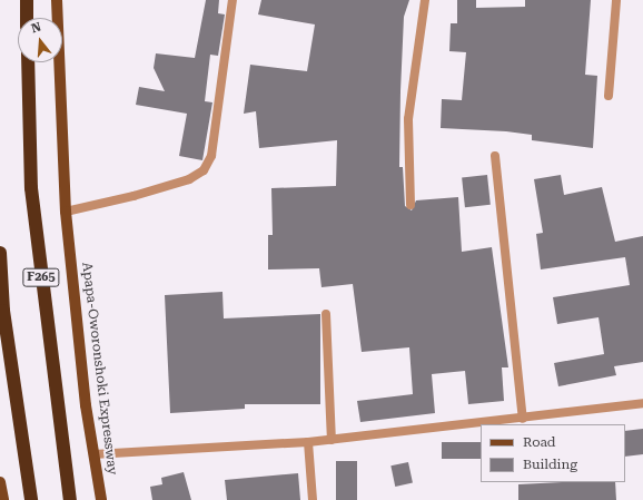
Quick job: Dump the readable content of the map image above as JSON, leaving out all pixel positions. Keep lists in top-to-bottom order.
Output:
{
  "streets": {
    "highway": ["F265"],
    "main road": ["Apapa-Oworonshoki Expressway"]
  },
  "legend": ["Road", "Building"],
  "north": "top"
}
